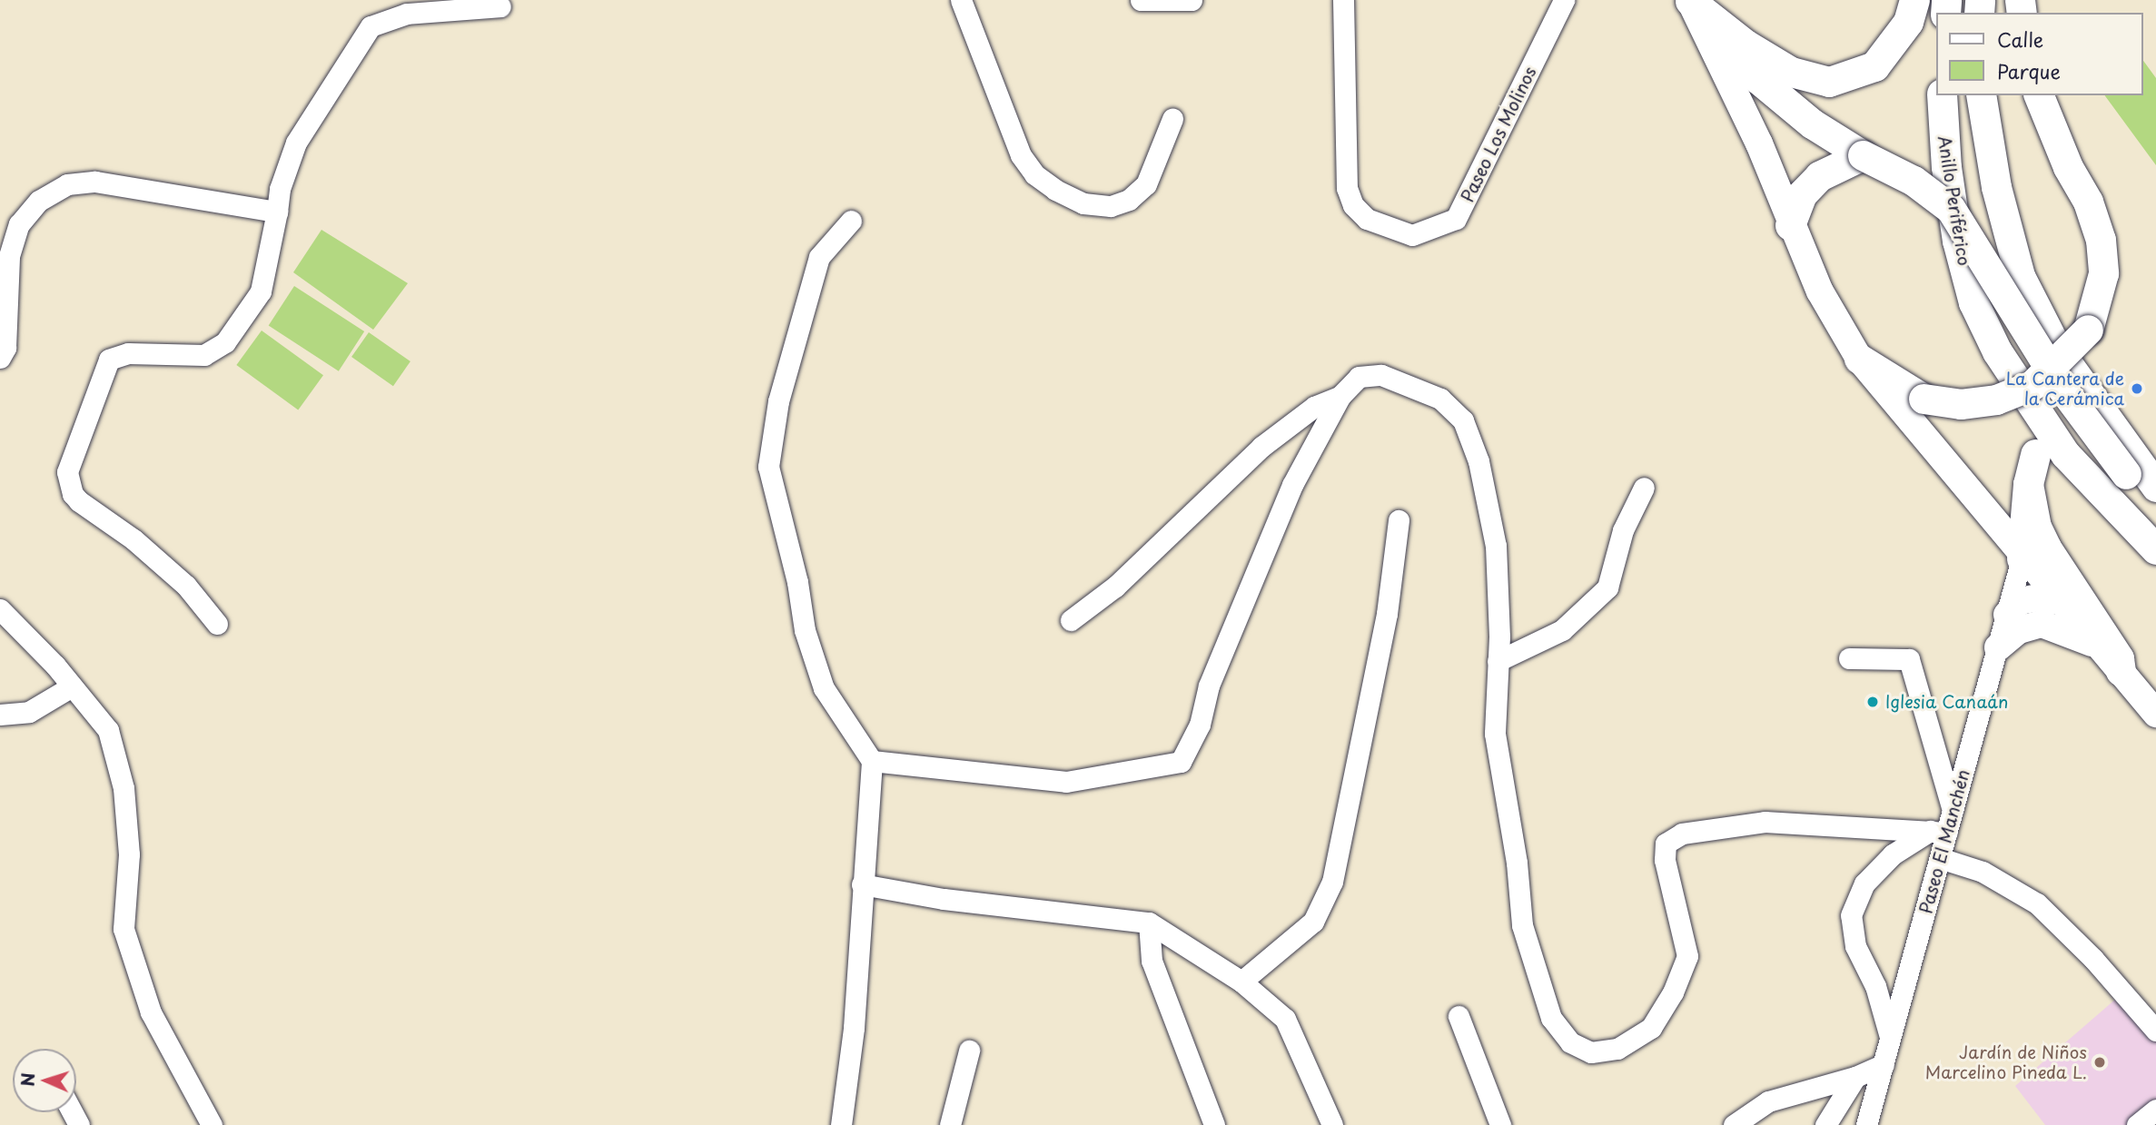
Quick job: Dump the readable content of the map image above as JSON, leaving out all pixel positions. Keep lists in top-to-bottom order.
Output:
{
  "streets": {
    "highway": ["Anillo Periférico"],
    "street": ["Paseo Los Molinos", "Paseo El Manchén"]
  },
  "places": ["La Cantera de la Cerámica", "Iglesia Canaán", "Jardín de Niños Marcelino Pineda L."],
  "legend": ["Calle", "Parque"],
  "north": "left"
}
